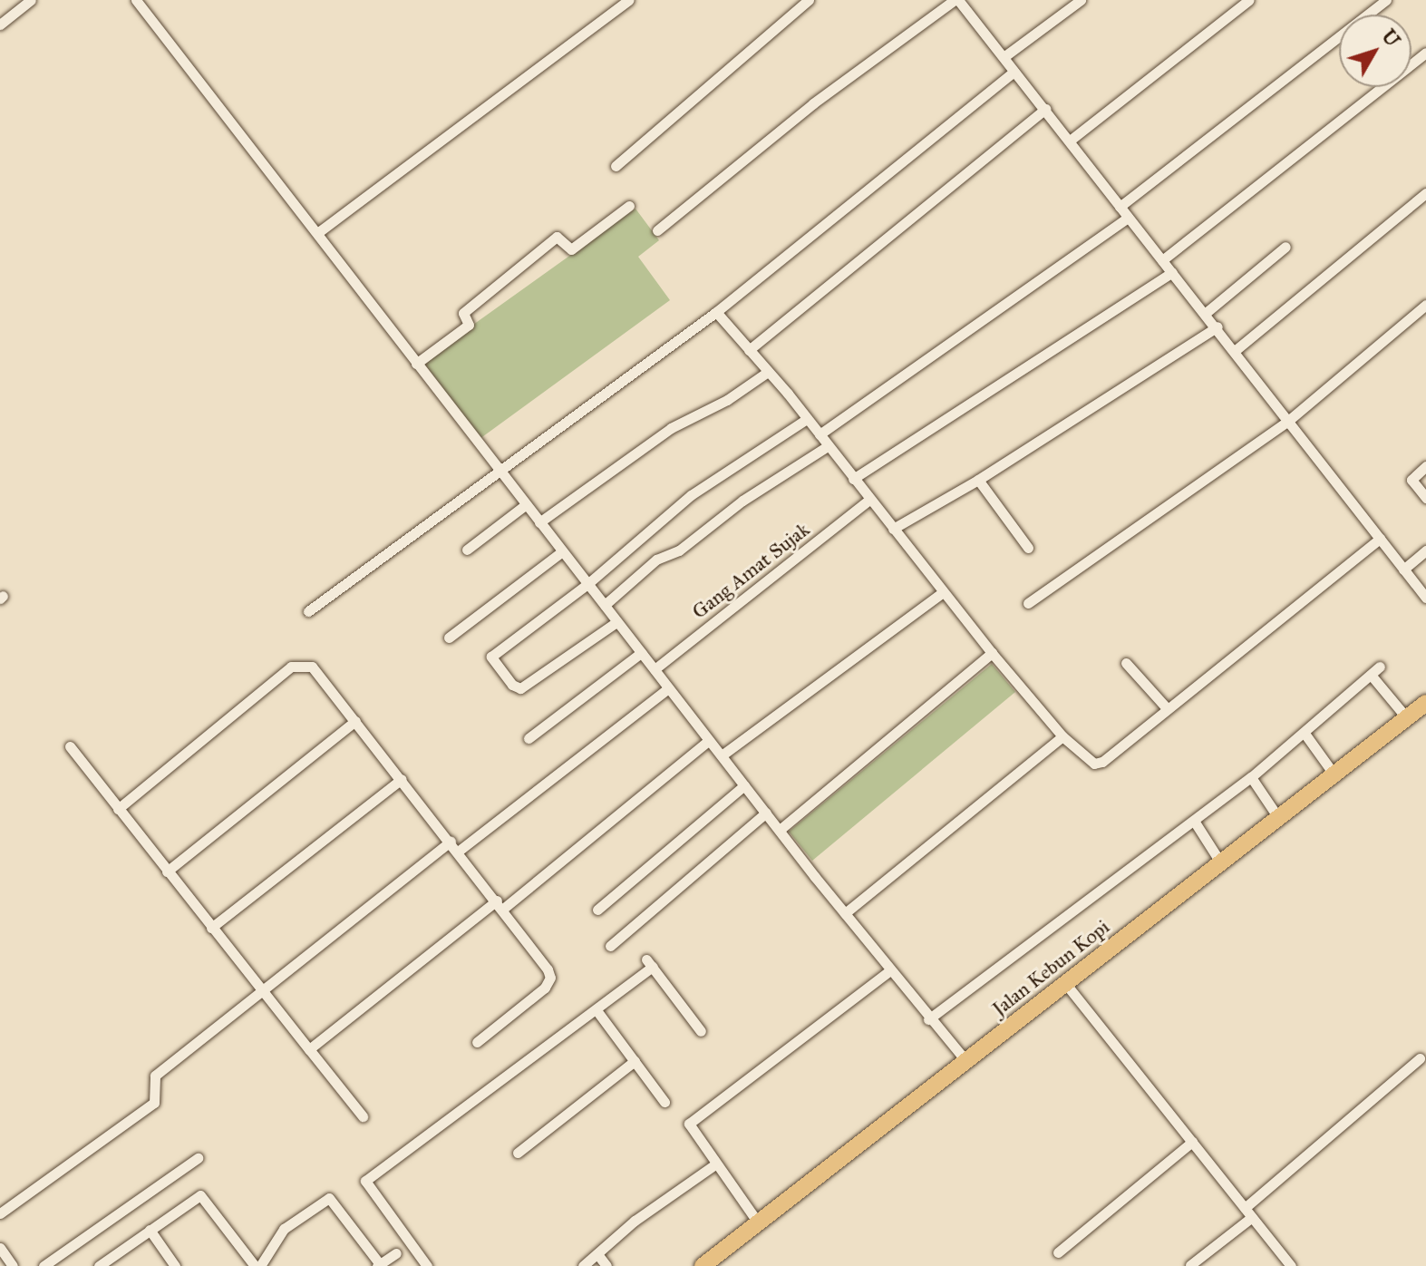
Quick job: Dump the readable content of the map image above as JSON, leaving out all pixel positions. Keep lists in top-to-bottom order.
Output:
{
  "streets": {
    "main road": ["Jalan Kebun Kopi"],
    "street": ["Gang Amat Sujak"]
  },
  "north": "top right"
}
